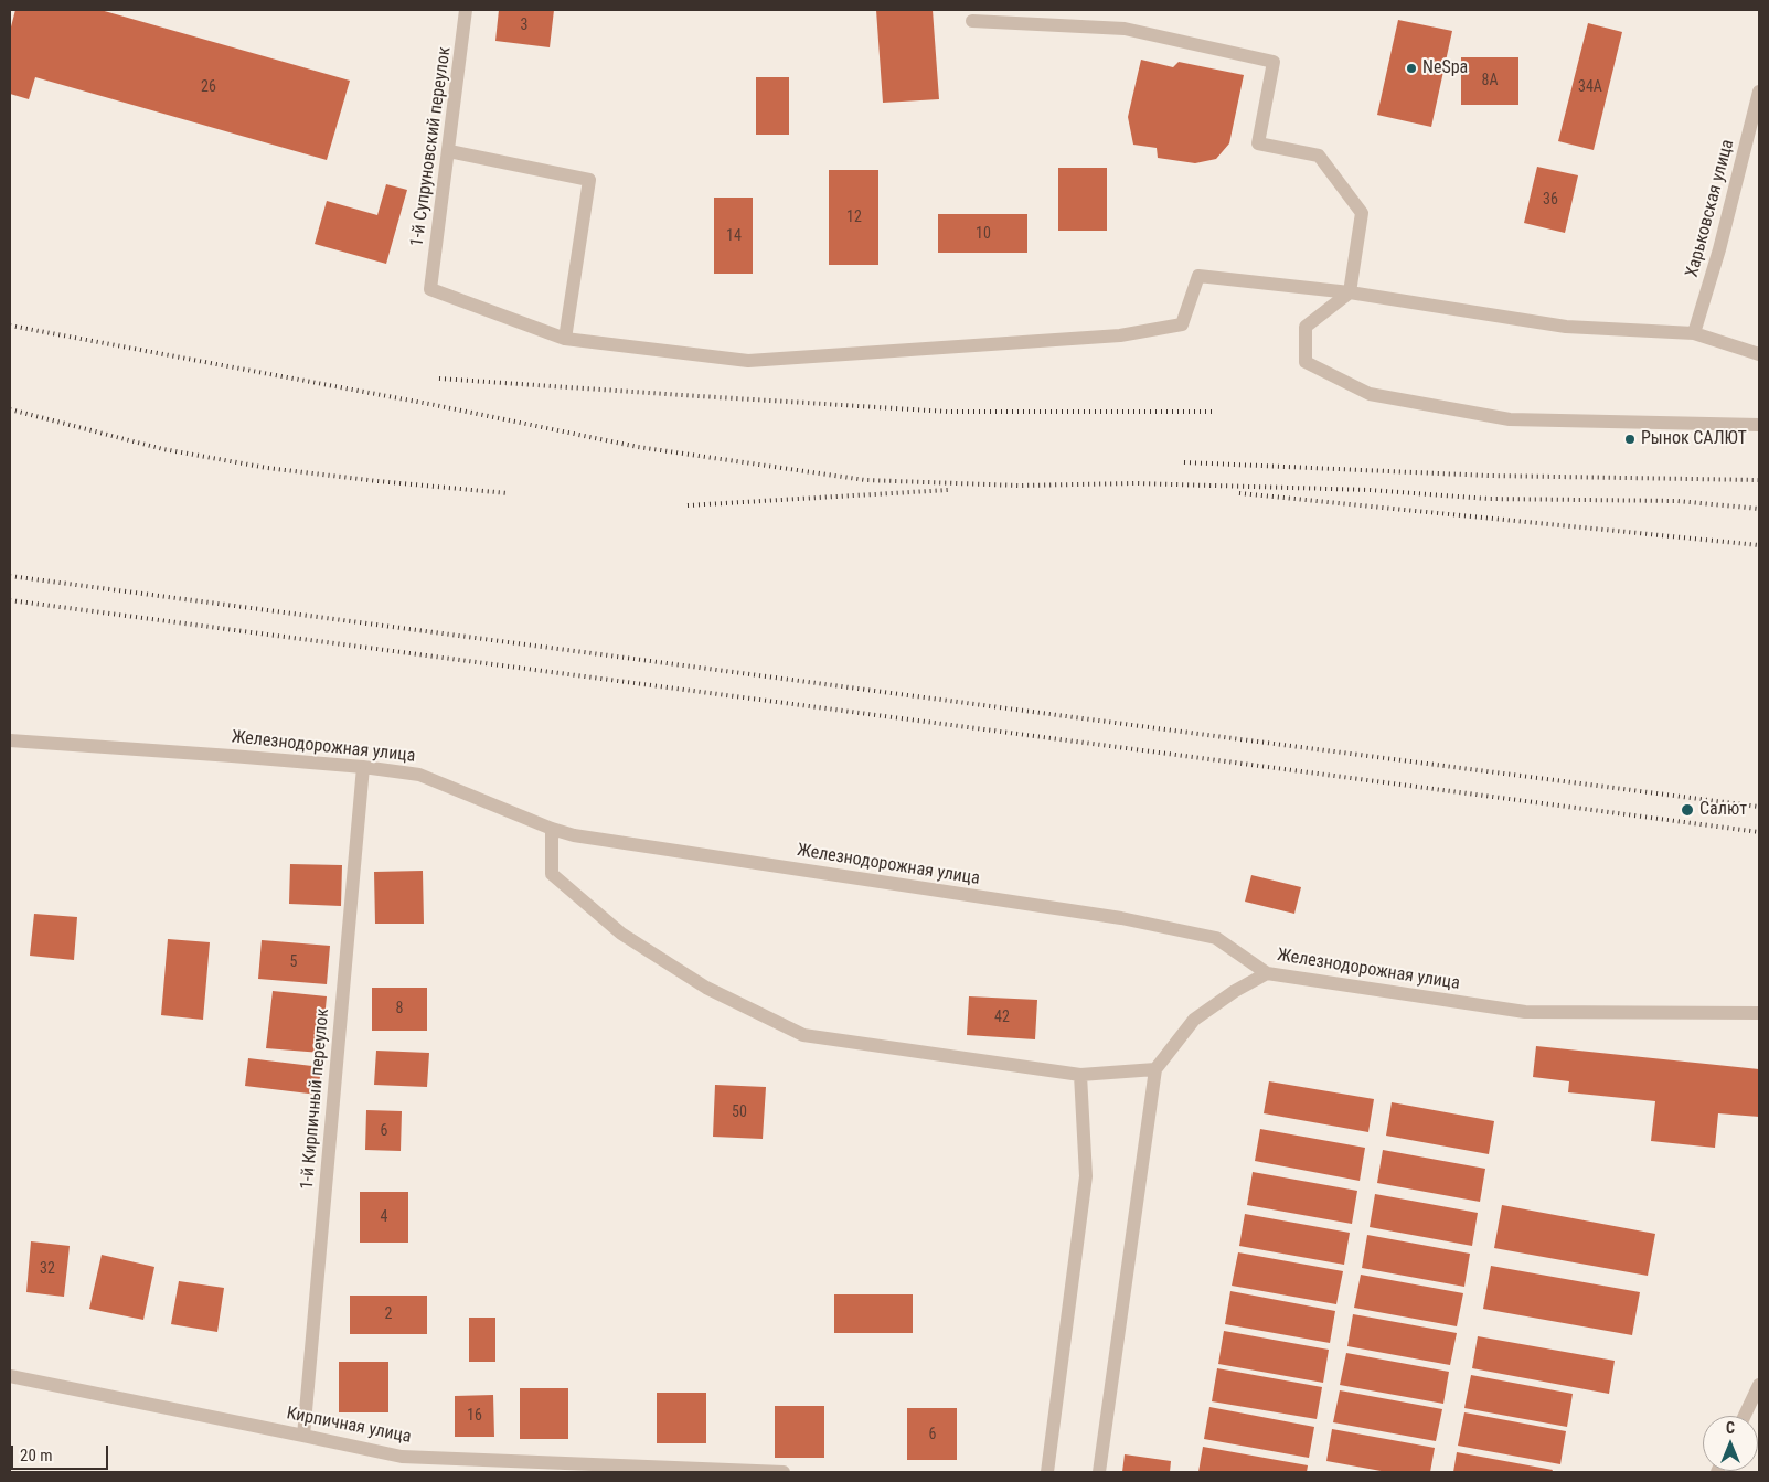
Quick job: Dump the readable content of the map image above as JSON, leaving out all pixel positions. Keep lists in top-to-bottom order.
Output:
{
  "streets": {
    "street": [
      "1-й Супруновский переулок",
      "Харьковская улица",
      "Железнодорожная улица",
      "1-й Кирпичный переулок",
      "Кирпичная улица"
    ]
  },
  "crossings": [
    ["Железнодорожная улица", "1-й Кирпичный переулок"],
    ["1-й Кирпичный переулок", "Кирпичная улица"]
  ],
  "places": ["NeSpa", "Рынок САЛЮТ", "Салют"],
  "house_numbers": [
    "3",
    "8А",
    "26",
    "34А",
    "36",
    "12",
    "10",
    "14",
    "5",
    "8",
    "42",
    "50",
    "6",
    "4",
    "32",
    "2",
    "16",
    "6"
  ],
  "scale_bar": "20 m",
  "north": "top"
}
